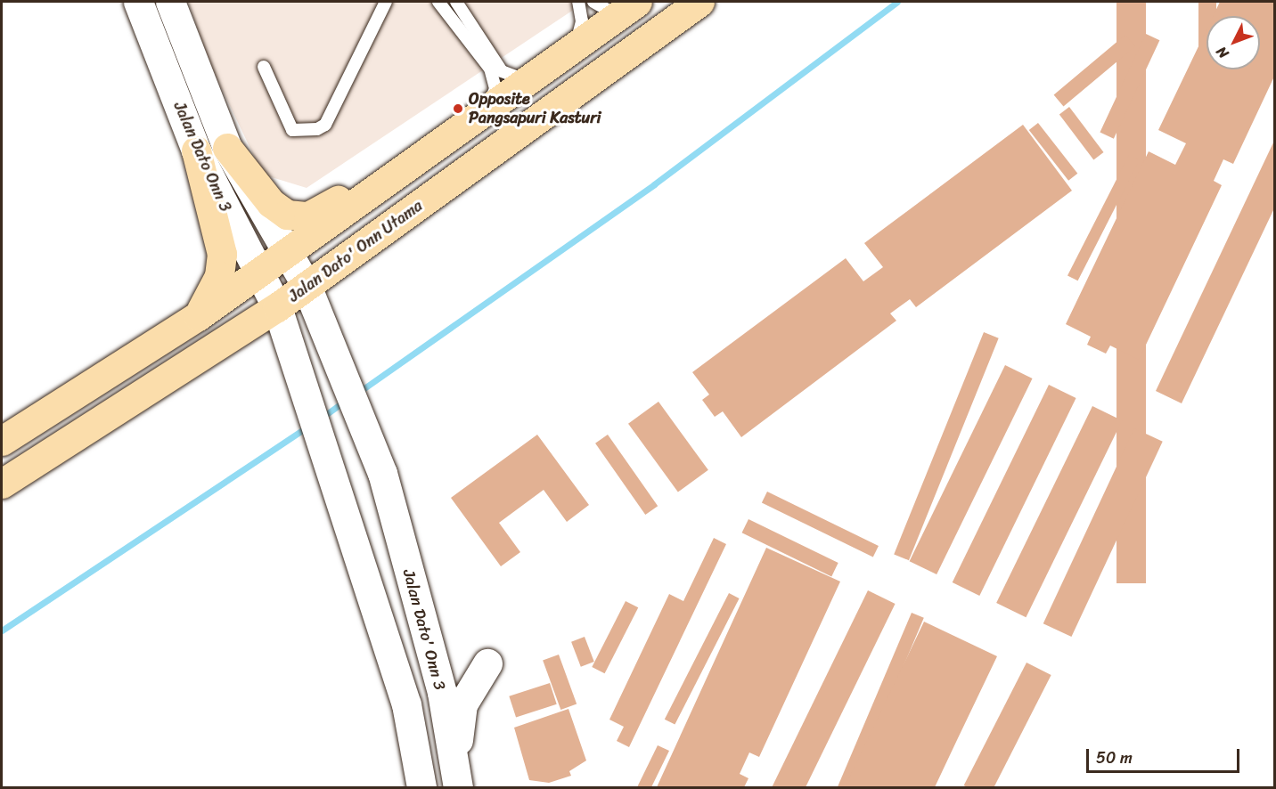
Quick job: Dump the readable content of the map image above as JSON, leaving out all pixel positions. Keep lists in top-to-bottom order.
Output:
{
  "streets": {
    "main road": ["Jalan Dato Onn 3", "Jalan Dato' Onn Utama", "Jalan Dato' Onn 3"]
  },
  "crossings": [
    ["Jalan Dato Onn 3", "Jalan Dato' Onn Utama"],
    ["Jalan Dato Onn 3", "Jalan Dato' Onn 3"],
    ["Jalan Dato' Onn Utama", "Jalan Dato' Onn 3"]
  ],
  "places": ["Opposite Pangsapuri Kasturi"],
  "scale_bar": "50 m",
  "north": "bottom left"
}
